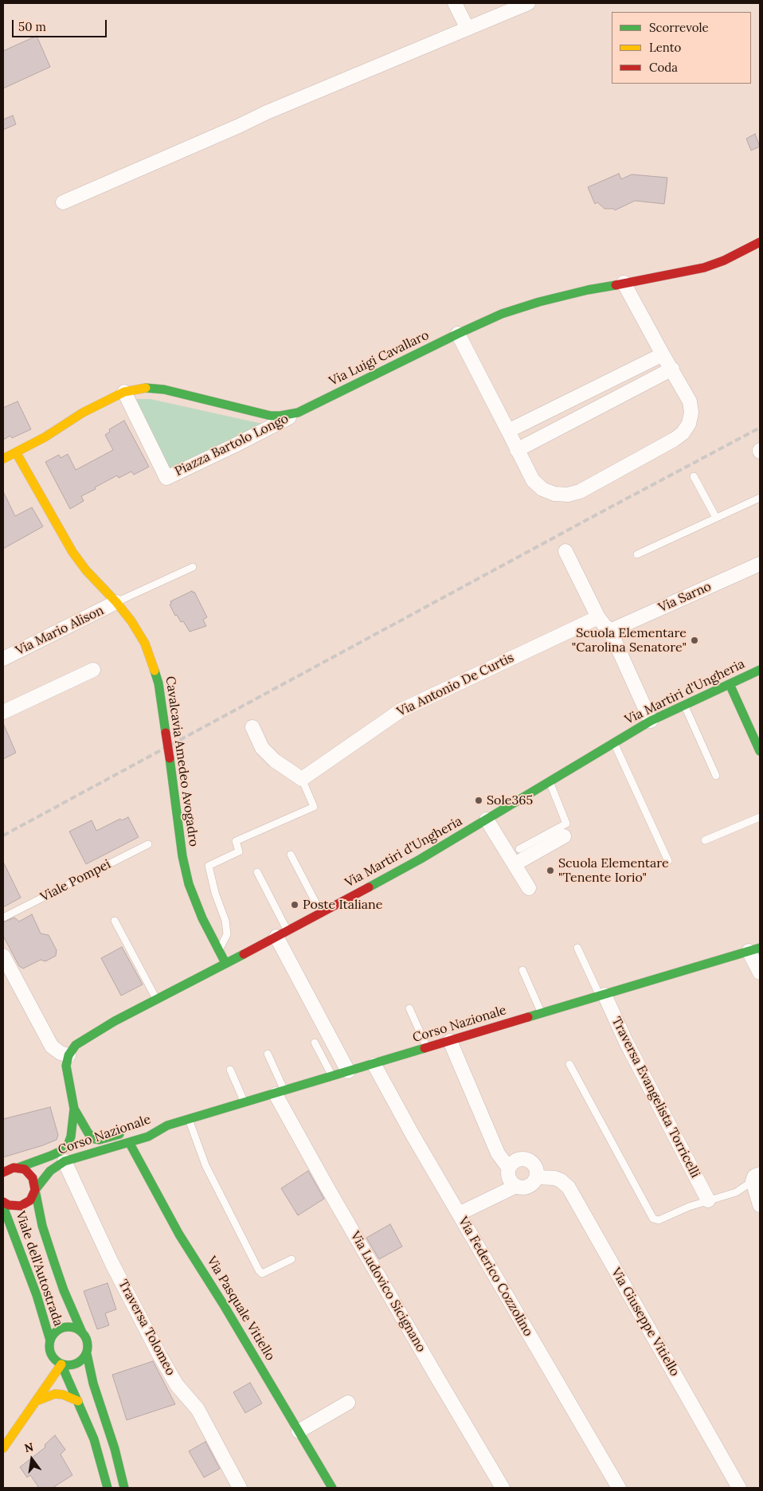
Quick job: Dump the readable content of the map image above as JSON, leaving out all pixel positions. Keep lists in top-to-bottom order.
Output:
{
  "streets": {
    "main road": [
      "Via Luigi Cavallaro",
      "Via Martiri d'Ungheria",
      "Cavalcavia Amedeo Avogadro",
      "Corso Nazionale",
      "Viale dell'Autostrada",
      "Via Pasquale Vitiello"
    ],
    "street": [
      "Piazza Bartolo Longo",
      "Via Sarno",
      "Via Mario Alison",
      "Via Antonio De Curtis",
      "Traversa Evangelista Torricelli",
      "Via Federico Cozzolino",
      "Via Ludovico Sicignano",
      "Via Giuseppe Vitiello",
      "Traversa Tolomeo"
    ],
    "lane": ["Viale Pompei"]
  },
  "crossings": [
    ["Via Luigi Cavallaro", "Piazza Bartolo Longo"],
    ["Via Luigi Cavallaro", "Cavalcavia Amedeo Avogadro"],
    ["Via Mario Alison", "Cavalcavia Amedeo Avogadro"],
    ["Via Martiri d'Ungheria", "Cavalcavia Amedeo Avogadro"],
    ["Corso Nazionale", "Traversa Evangelista Torricelli"],
    ["Corso Nazionale", "Viale dell'Autostrada"],
    ["Corso Nazionale", "Via Federico Cozzolino"],
    ["Corso Nazionale", "Via Ludovico Sicignano"],
    ["Corso Nazionale", "Via Pasquale Vitiello"],
    ["Corso Nazionale", "Traversa Tolomeo"]
  ],
  "places": [
    "Scuola Elementare \"Carolina Senatore\"",
    "Sole365",
    "Scuola Elementare \"Tenente Iorio\"",
    "Poste Italiane"
  ],
  "legend": ["Scorrevole", "Lento", "Coda"],
  "scale_bar": "50 m",
  "north": "top"
}
